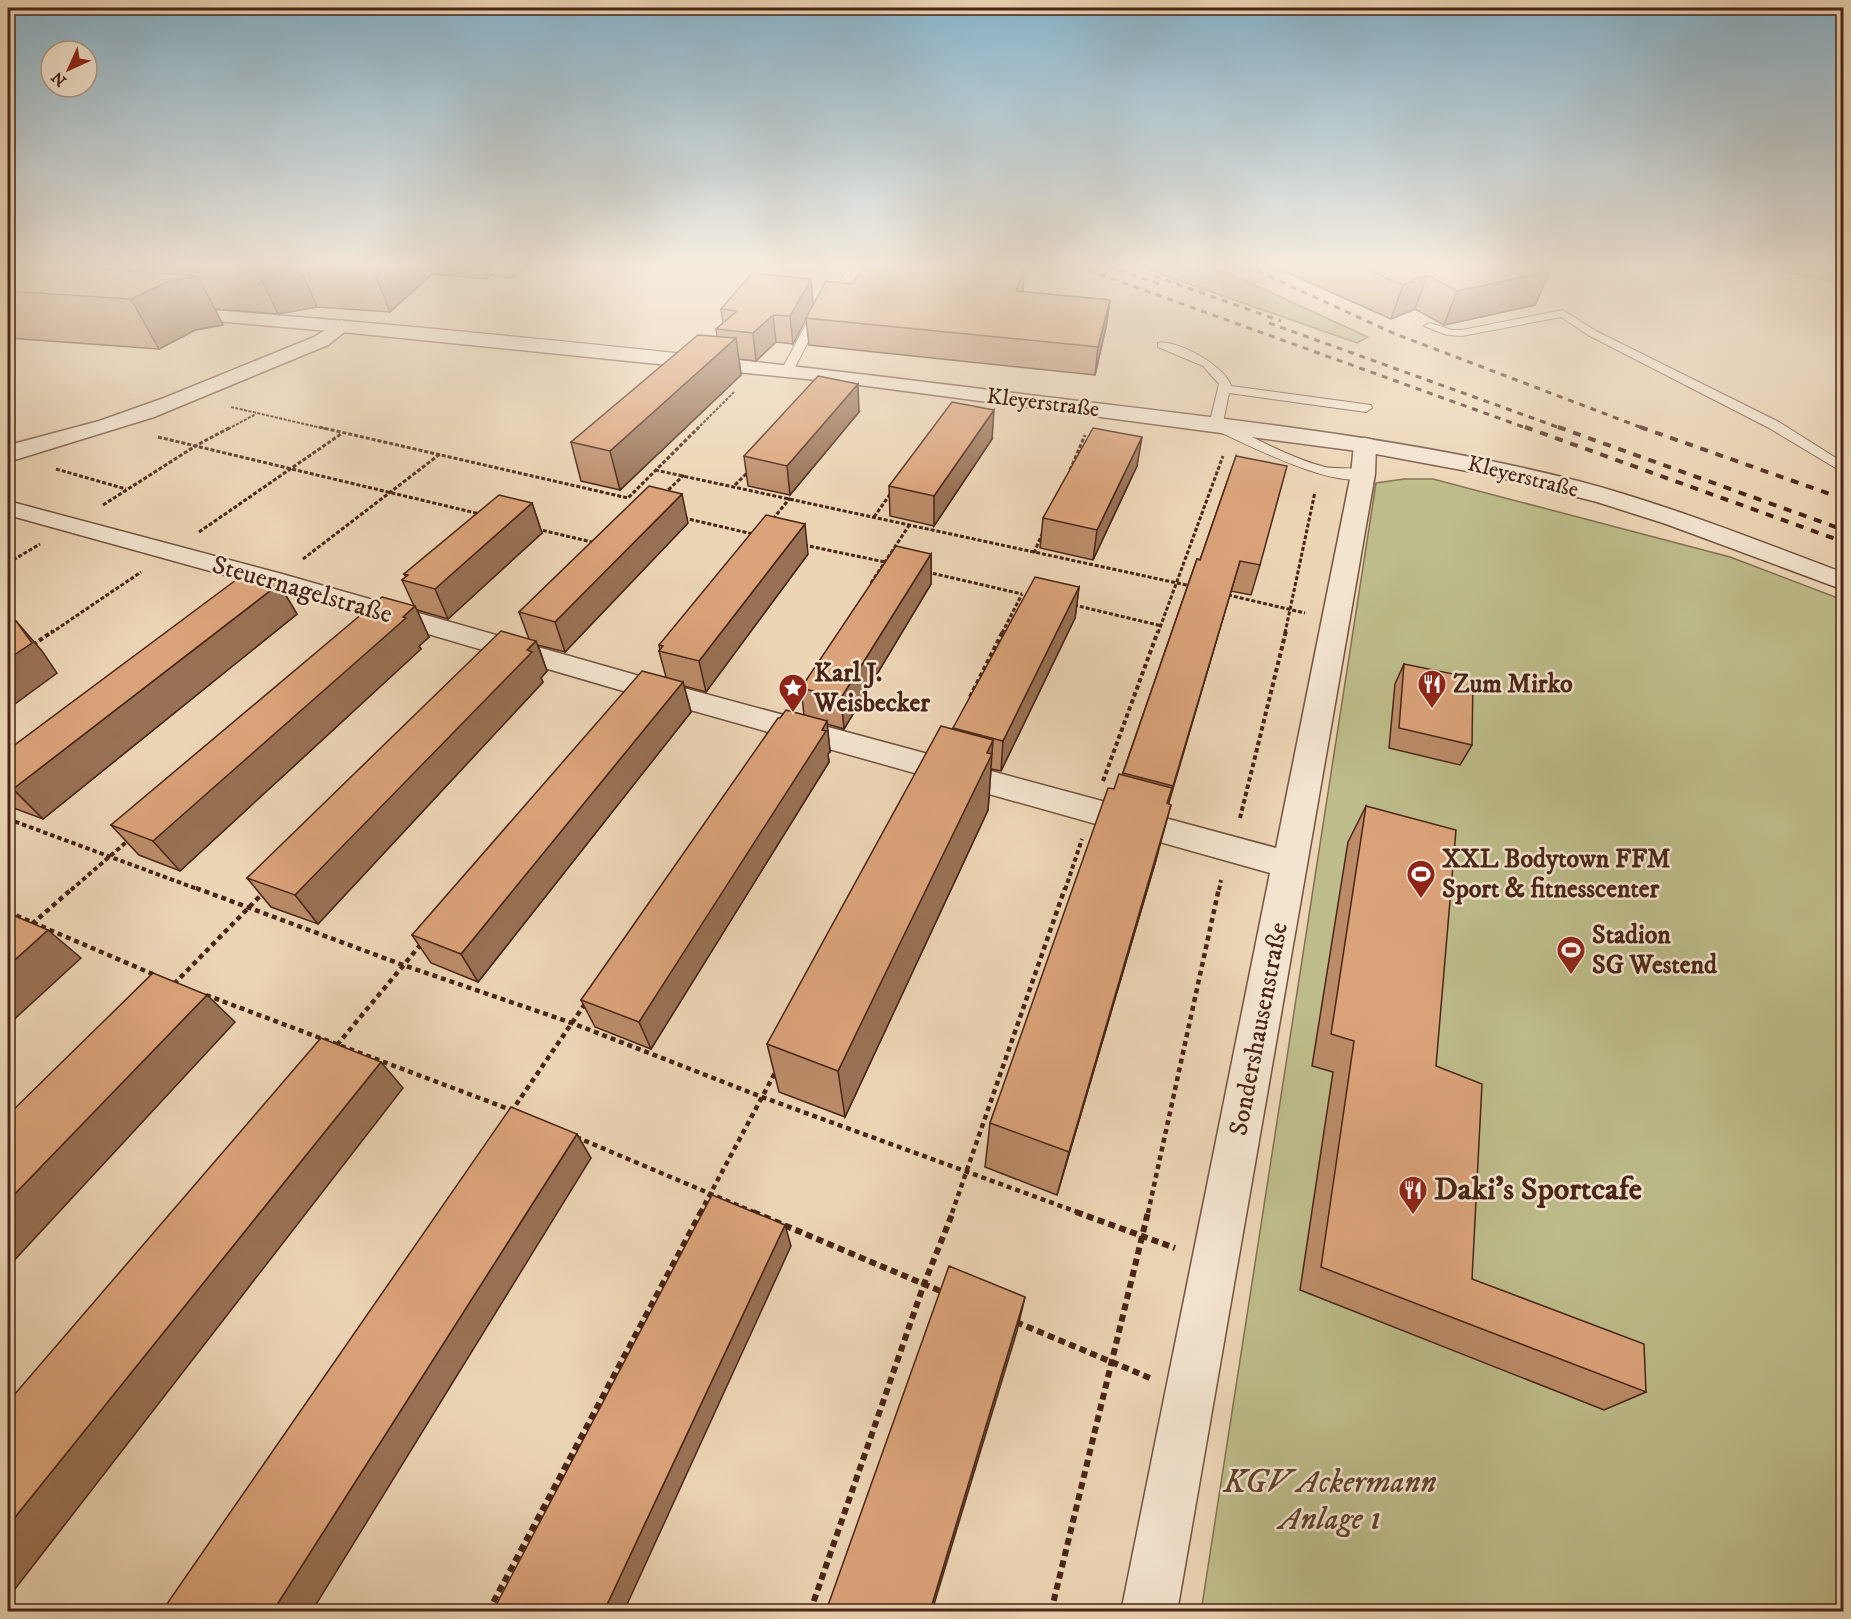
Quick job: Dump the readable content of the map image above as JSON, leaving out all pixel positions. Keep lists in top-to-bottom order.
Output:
{
  "streets": {
    "street": ["Kleyerstraße", "Steuernagelstraße", "Sondershausenstraße"]
  },
  "crossings": [
    ["Kleyerstraße", "Sondershausenstraße"],
    ["Steuernagelstraße", "Sondershausenstraße"]
  ],
  "parks": ["KGV Ackermann Anlage 1"],
  "places": {
    "restaurant": ["Zum Mirko", "Daki's Sportcafe"],
    "place": ["Karl J. Weisbecker"],
    "sports": ["XXL Bodytown FFM Sport & fitnesscenter", "Stadion SG Westend"]
  },
  "north": "bottom left"
}
